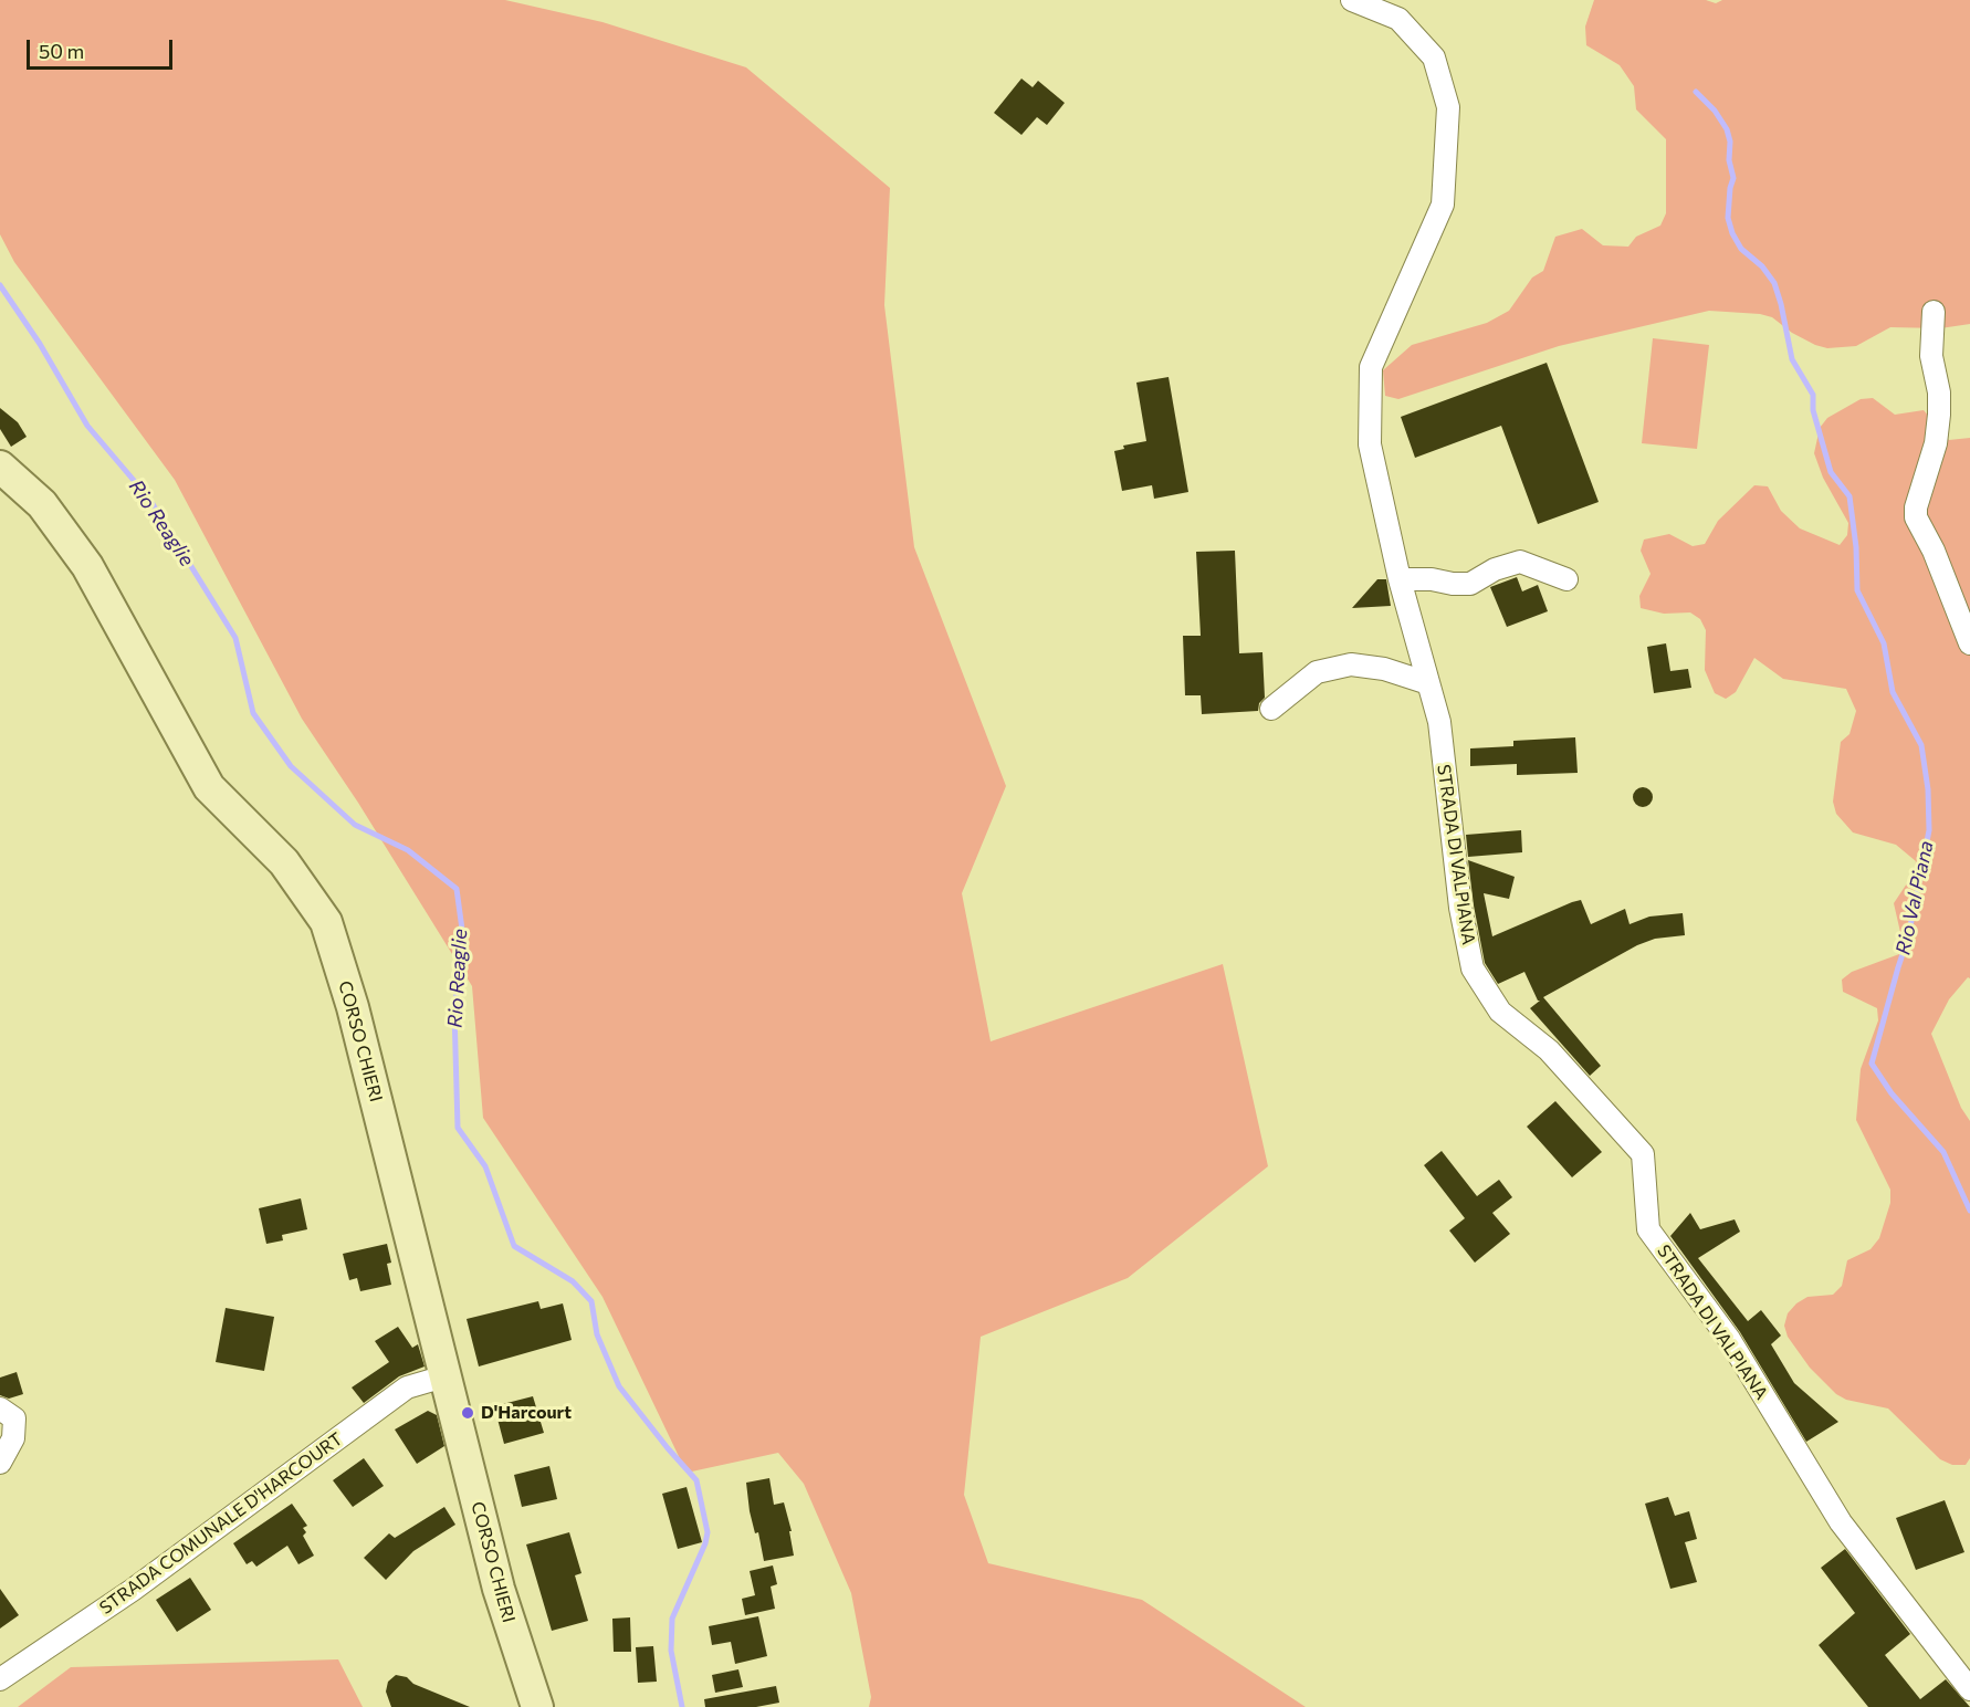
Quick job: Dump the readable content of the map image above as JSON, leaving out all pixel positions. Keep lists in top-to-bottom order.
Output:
{
  "streets": {
    "main road": ["CORSO CHIERI"],
    "street": ["STRADA DI VALPIANA", "STRADA COMUNALE D'HARCOURT"]
  },
  "crossings": [
    ["CORSO CHIERI", "STRADA COMUNALE D'HARCOURT"]
  ],
  "water": ["Rio Reaglie", "Rio Val Piana"],
  "places": ["D'Harcourt"],
  "scale_bar": "50 m"
}
